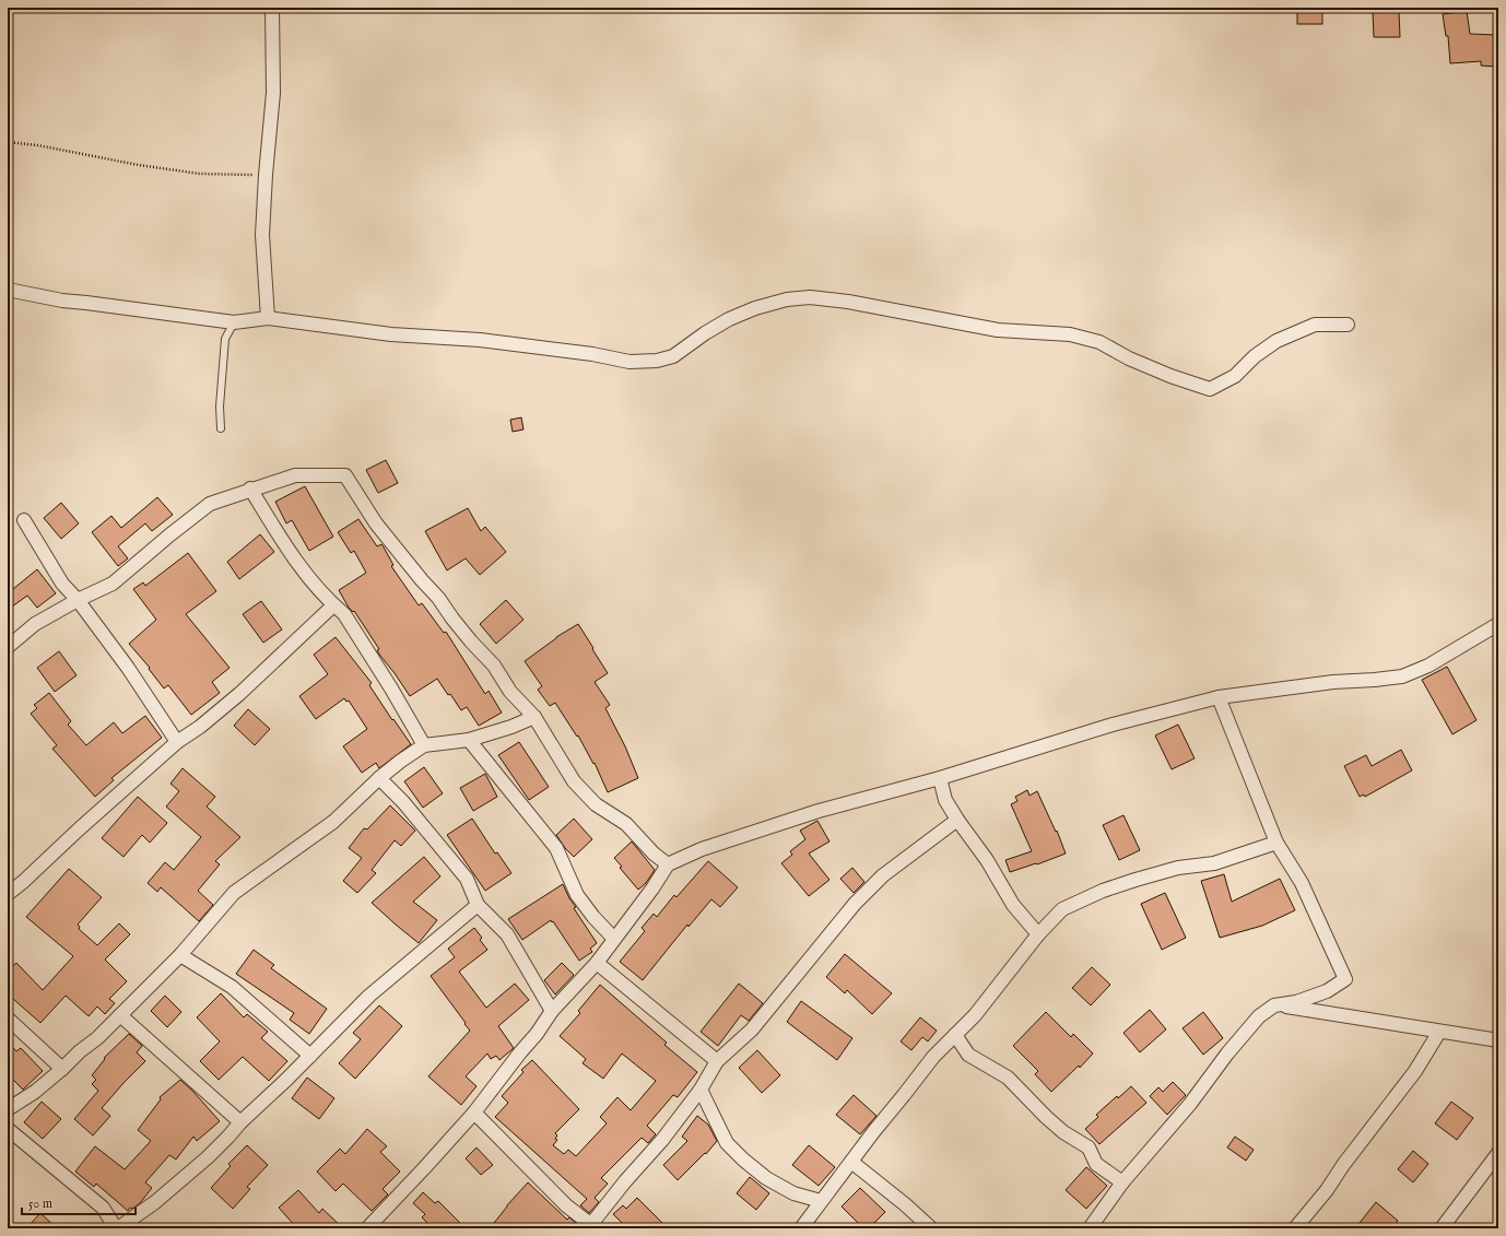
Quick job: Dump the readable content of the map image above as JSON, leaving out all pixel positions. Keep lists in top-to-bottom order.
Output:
{
  "scale_bar": "50 m"
}
